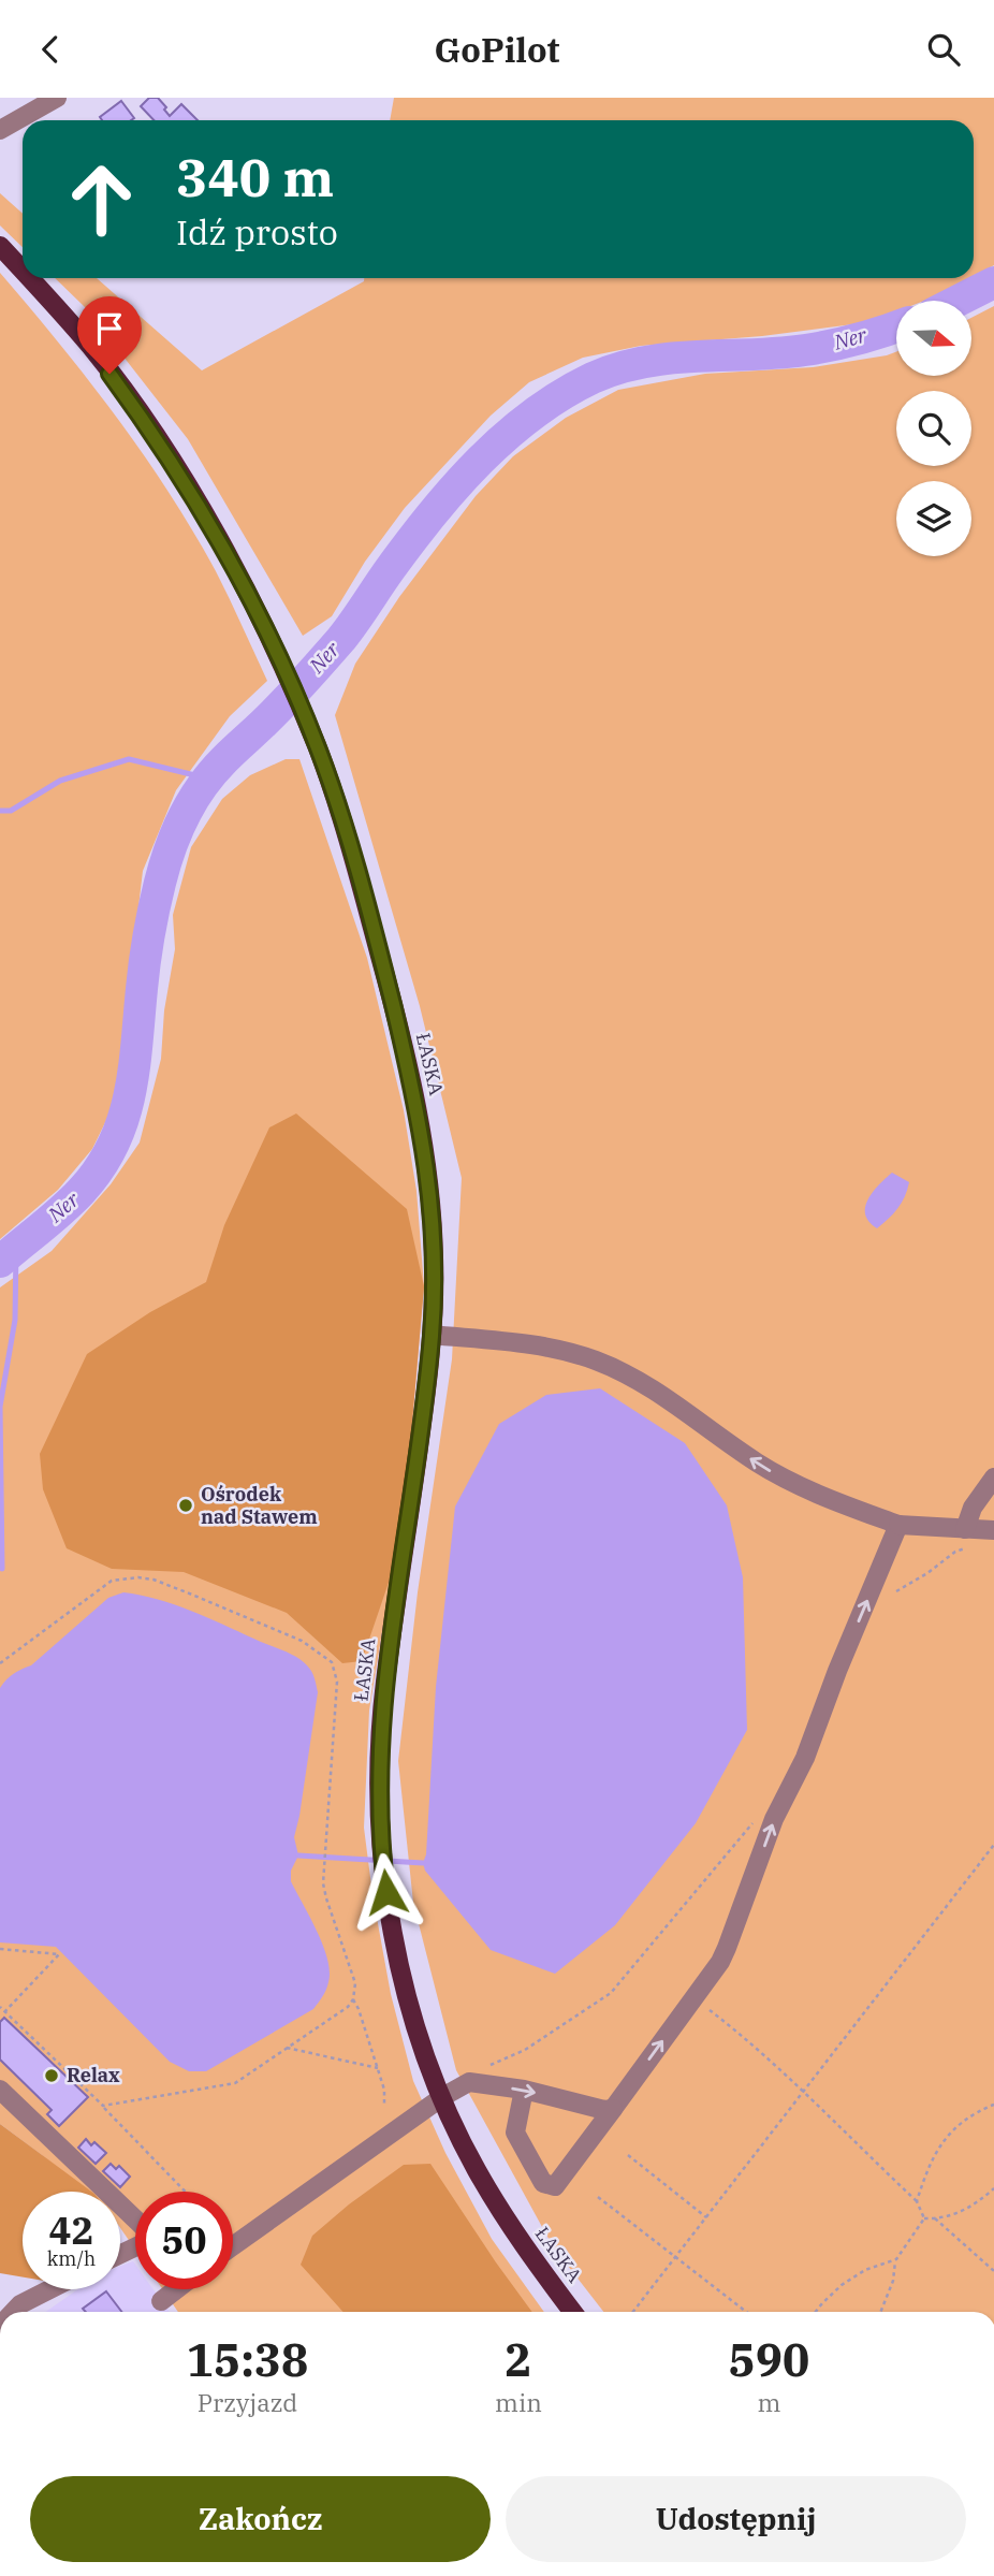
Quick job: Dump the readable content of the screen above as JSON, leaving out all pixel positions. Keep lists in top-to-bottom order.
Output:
{
  "streets": {
    "main road": ["ŁASKA"]
  },
  "water": ["Ner"],
  "places": ["Ośrodek nad Stawem", "Relax"],
  "north": "right",
  "page": {
    "header": "GoPilot",
    "turn": ["340 m", "Idź prosto"],
    "speed": "42 km/h",
    "limit": "50",
    "eta": [
      "15:38",
      "Przyjazd",
      "2",
      "min",
      "590",
      "m"
    ],
    "buttons": ["Zakończ", "Udostępnij"]
  }
}
